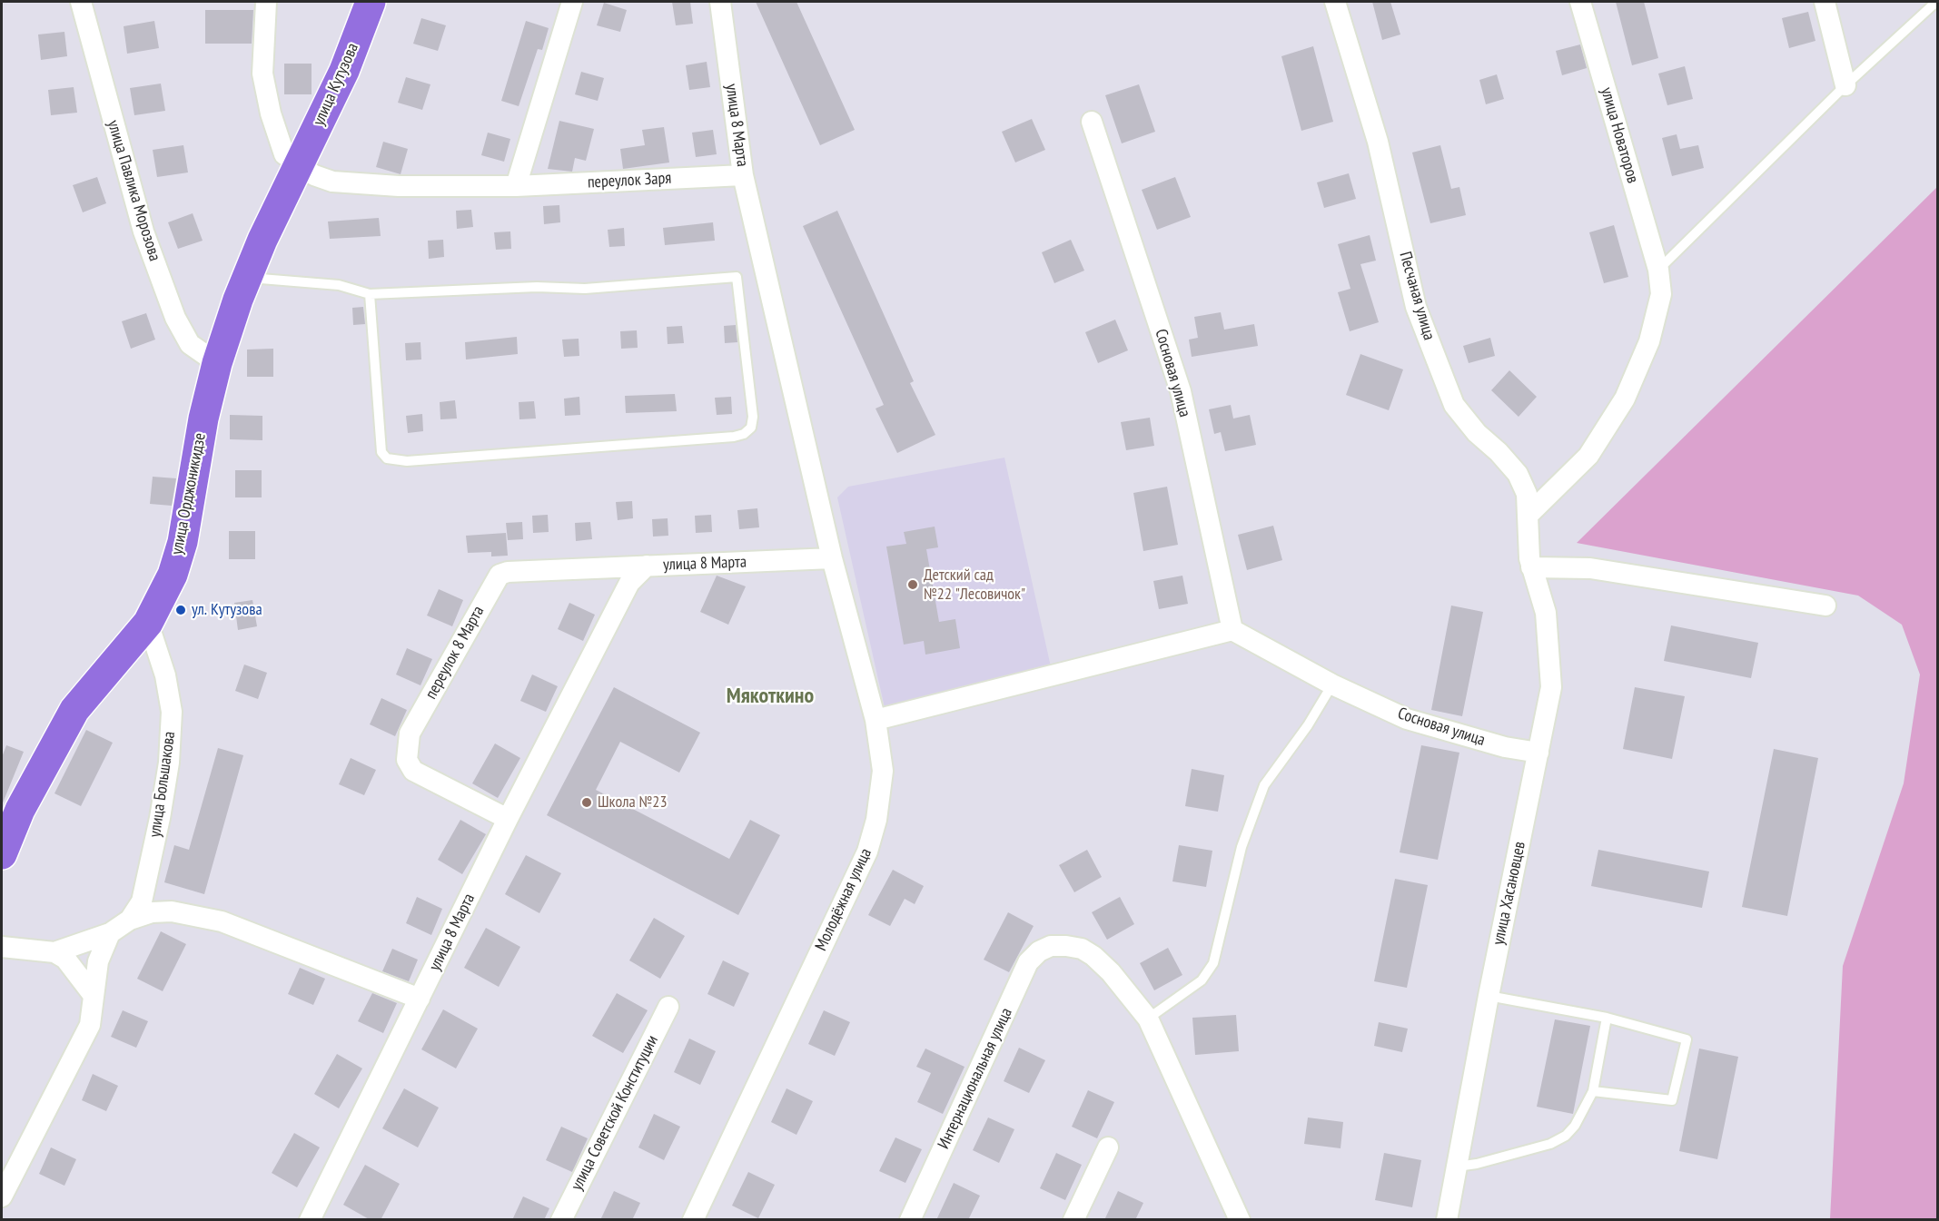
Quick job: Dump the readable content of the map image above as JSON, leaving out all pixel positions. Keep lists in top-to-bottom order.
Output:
{
  "streets": {
    "main road": ["улица Кутузова", "улица Орджоникидзе"],
    "street": [
      "улица 8 Марта",
      "улица Новаторов",
      "переулок Заря",
      "улица Павлика Морозова",
      "Песчаная улица",
      "Сосновая улица",
      "переулок 8 Марта",
      "улица Большакова",
      "улица Хасановцев",
      "Молодёжная улица",
      "Интернациональная улица",
      "улица Советской Конституции"
    ]
  },
  "crossings": [
    ["улица Кутузова", "переулок Заря"],
    ["улица Кутузова", "улица Орджоникидзе"],
    ["улица 8 Марта", "переулок Заря"],
    ["улица 8 Марта", "переулок 8 Марта"],
    ["улица 8 Марта", "Молодёжная улица"],
    ["улица Новаторов", "Песчаная улица"],
    ["переулок Заря", "улица Орджоникидзе"],
    ["улица Павлика Морозова", "улица Орджоникидзе"],
    ["Песчаная улица", "улица Хасановцев"],
    ["Сосновая улица", "улица Хасановцев"],
    ["улица Орджоникидзе", "улица Большакова"]
  ],
  "districts": ["Мякоткино"],
  "places": ["Детский сад №22 \"Лесовичок\"", "ул. Кутузова", "Школа №23"]
}
